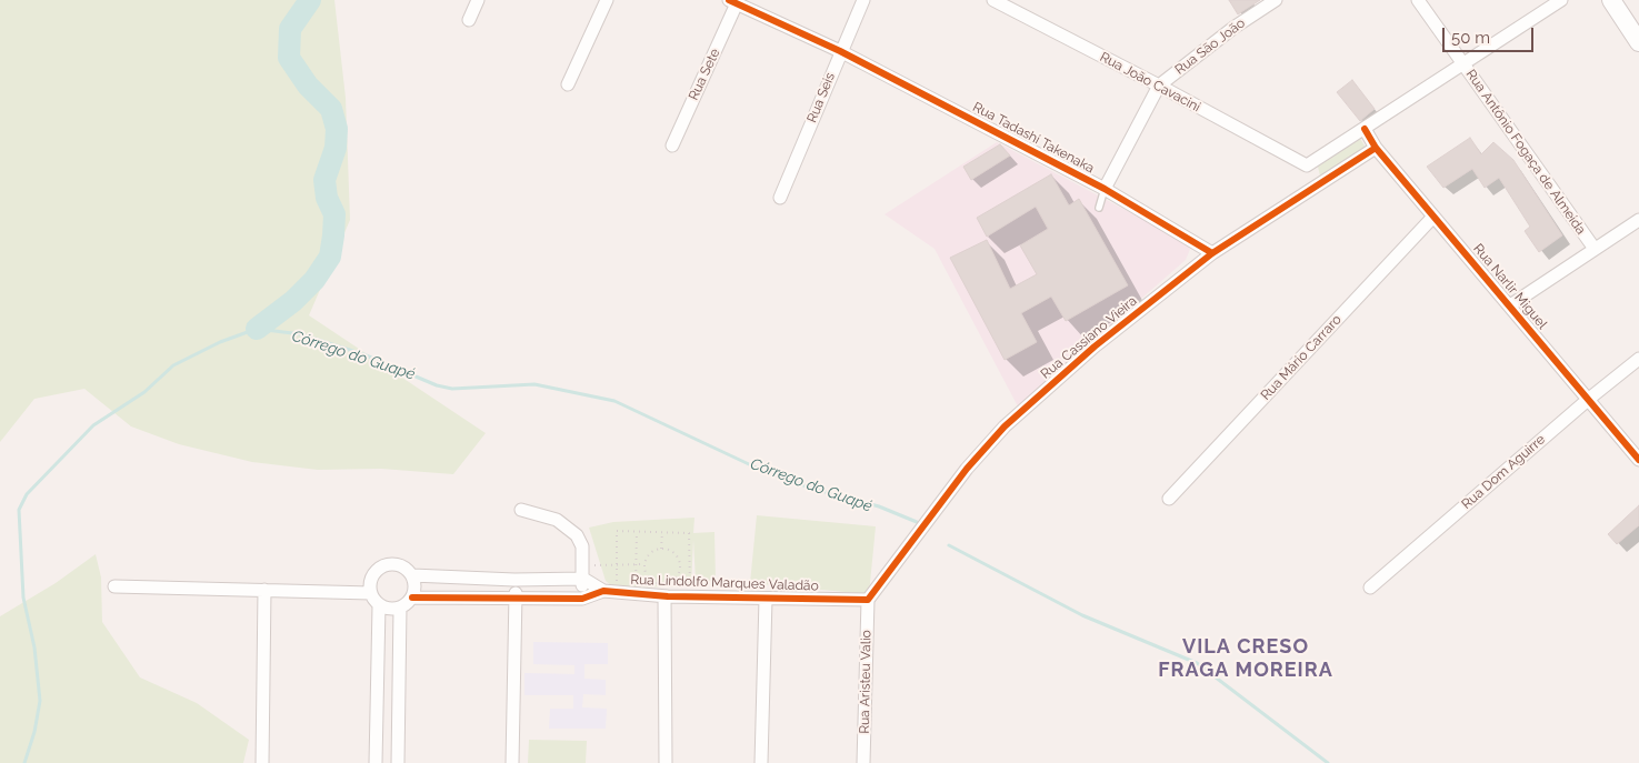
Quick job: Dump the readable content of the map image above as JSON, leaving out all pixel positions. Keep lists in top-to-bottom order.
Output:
{
  "streets": {
    "street": [
      "Rua São João",
      "Rua Sete",
      "Rua João Cavacini",
      "Rua Seis",
      "Rua Tadashi Takenaka",
      "Rua Antônio Fogaça de Almeida",
      "Rua Narlir Miguel",
      "Rua Cassiano Vieira",
      "Rua Mário Carraro",
      "Rua Dom Aguirre",
      "Rua Lindolfo Marques Valadão",
      "Rua Aristeu Valio"
    ]
  },
  "crossings": [
    ["Rua São João", "Rua João Cavacini"],
    ["Rua São João", "Rua Tadashi Takenaka"],
    ["Rua Sete", "Rua Tadashi Takenaka"],
    ["Rua Seis", "Rua Tadashi Takenaka"],
    ["Rua Tadashi Takenaka", "Rua Cassiano Vieira"],
    ["Rua Narlir Miguel", "Rua Cassiano Vieira"],
    ["Rua Narlir Miguel", "Rua Mário Carraro"],
    ["Rua Narlir Miguel", "Rua Dom Aguirre"],
    ["Rua Cassiano Vieira", "Rua Lindolfo Marques Valadão"],
    ["Rua Cassiano Vieira", "Rua Aristeu Valio"],
    ["Rua Lindolfo Marques Valadão", "Rua Aristeu Valio"]
  ],
  "districts": ["VILA CRESO FRAGA MOREIRA"],
  "water": ["Córrego do Guapé"],
  "scale_bar": "50 m"
}
